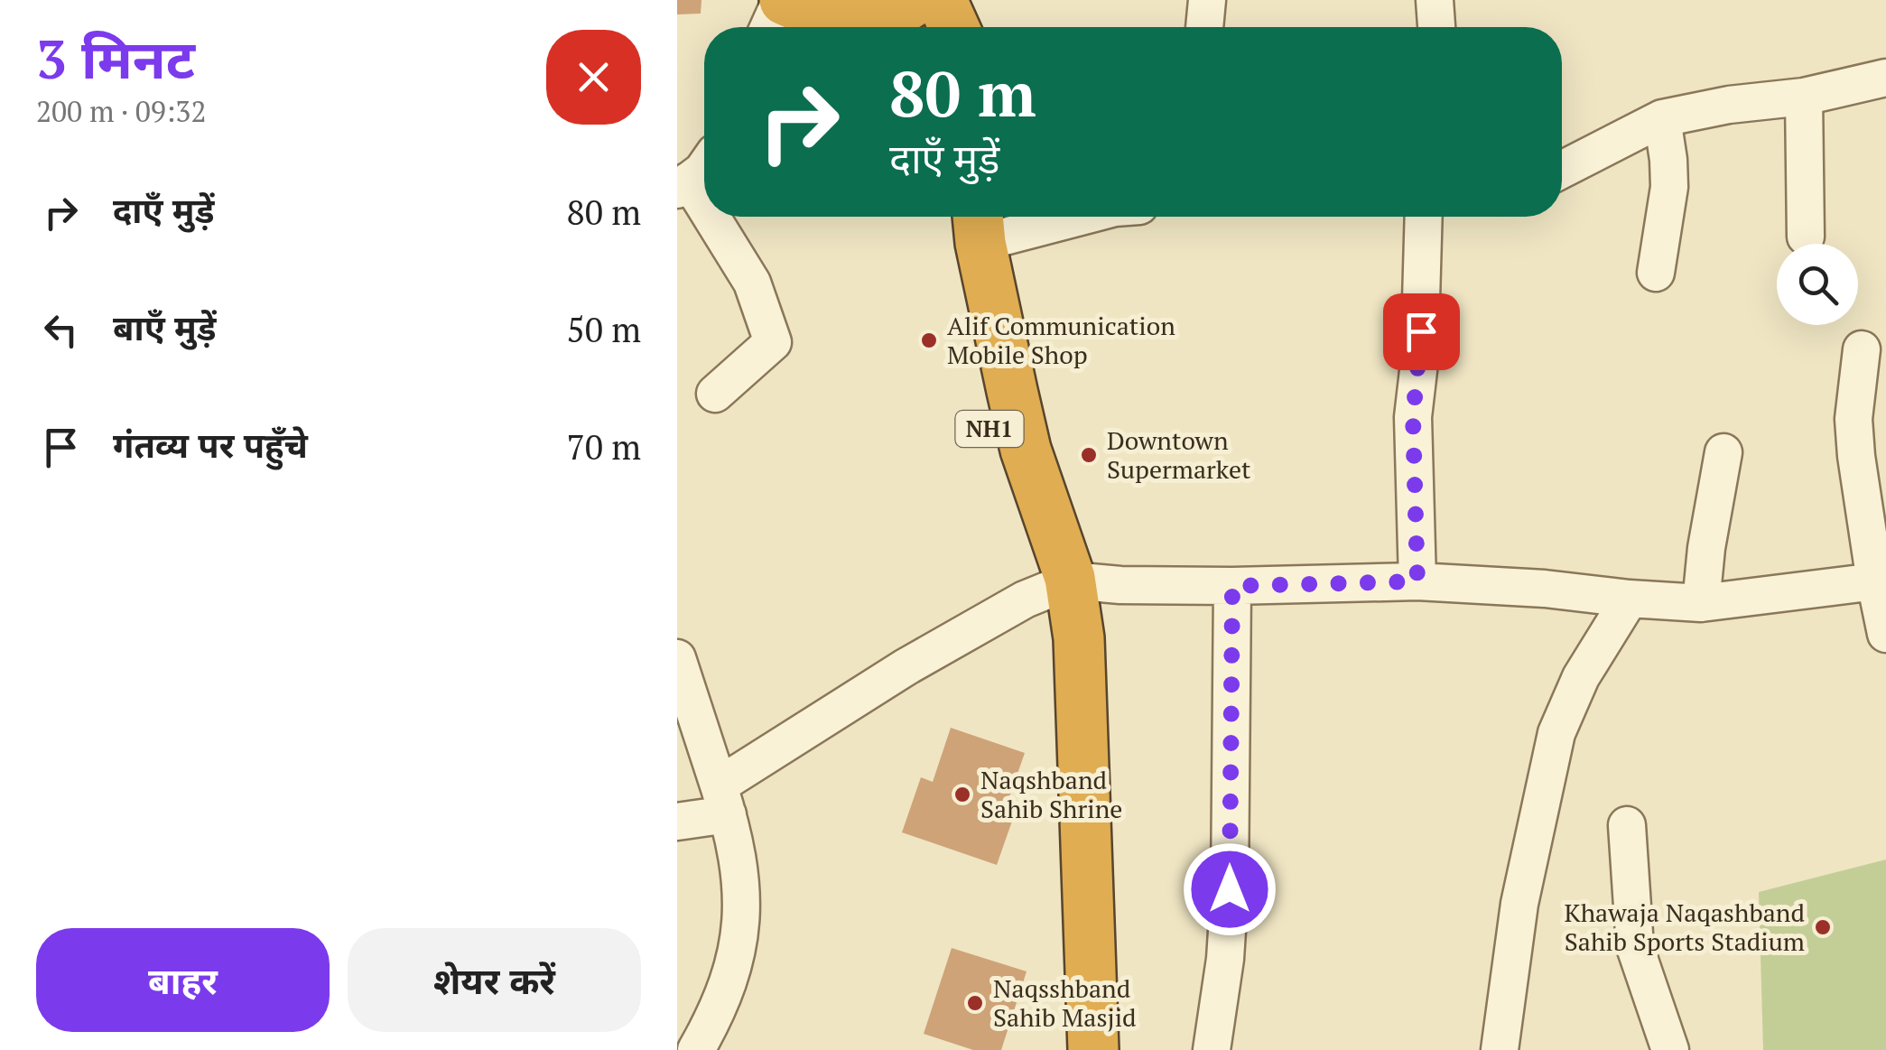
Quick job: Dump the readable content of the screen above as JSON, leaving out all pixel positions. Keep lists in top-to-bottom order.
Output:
{
  "streets": {
    "highway": ["NH1"]
  },
  "places": [
    "Alif Communication Mobile Shop",
    "Downtown Supermarket",
    "Naqshband Sahib Shrine",
    "Khawaja Naqashband Sahib Sports Stadium",
    "Naqsshband Sahib Masjid"
  ],
  "page": {
    "heading": ["3 मिनट", "200 m · 09:32"],
    "turn": ["80 m", "दाएँ मुड़ें"],
    "list": [
      {
        "name": "दाएँ मुड़ें",
        "value": "80 m"
      },
      {
        "name": "बाएँ मुड़ें",
        "value": "50 m"
      },
      {
        "name": "गंतव्य पर पहुँचे",
        "value": "70 m"
      }
    ],
    "buttons": ["बाहर", "शेयर करें"]
  }
}
